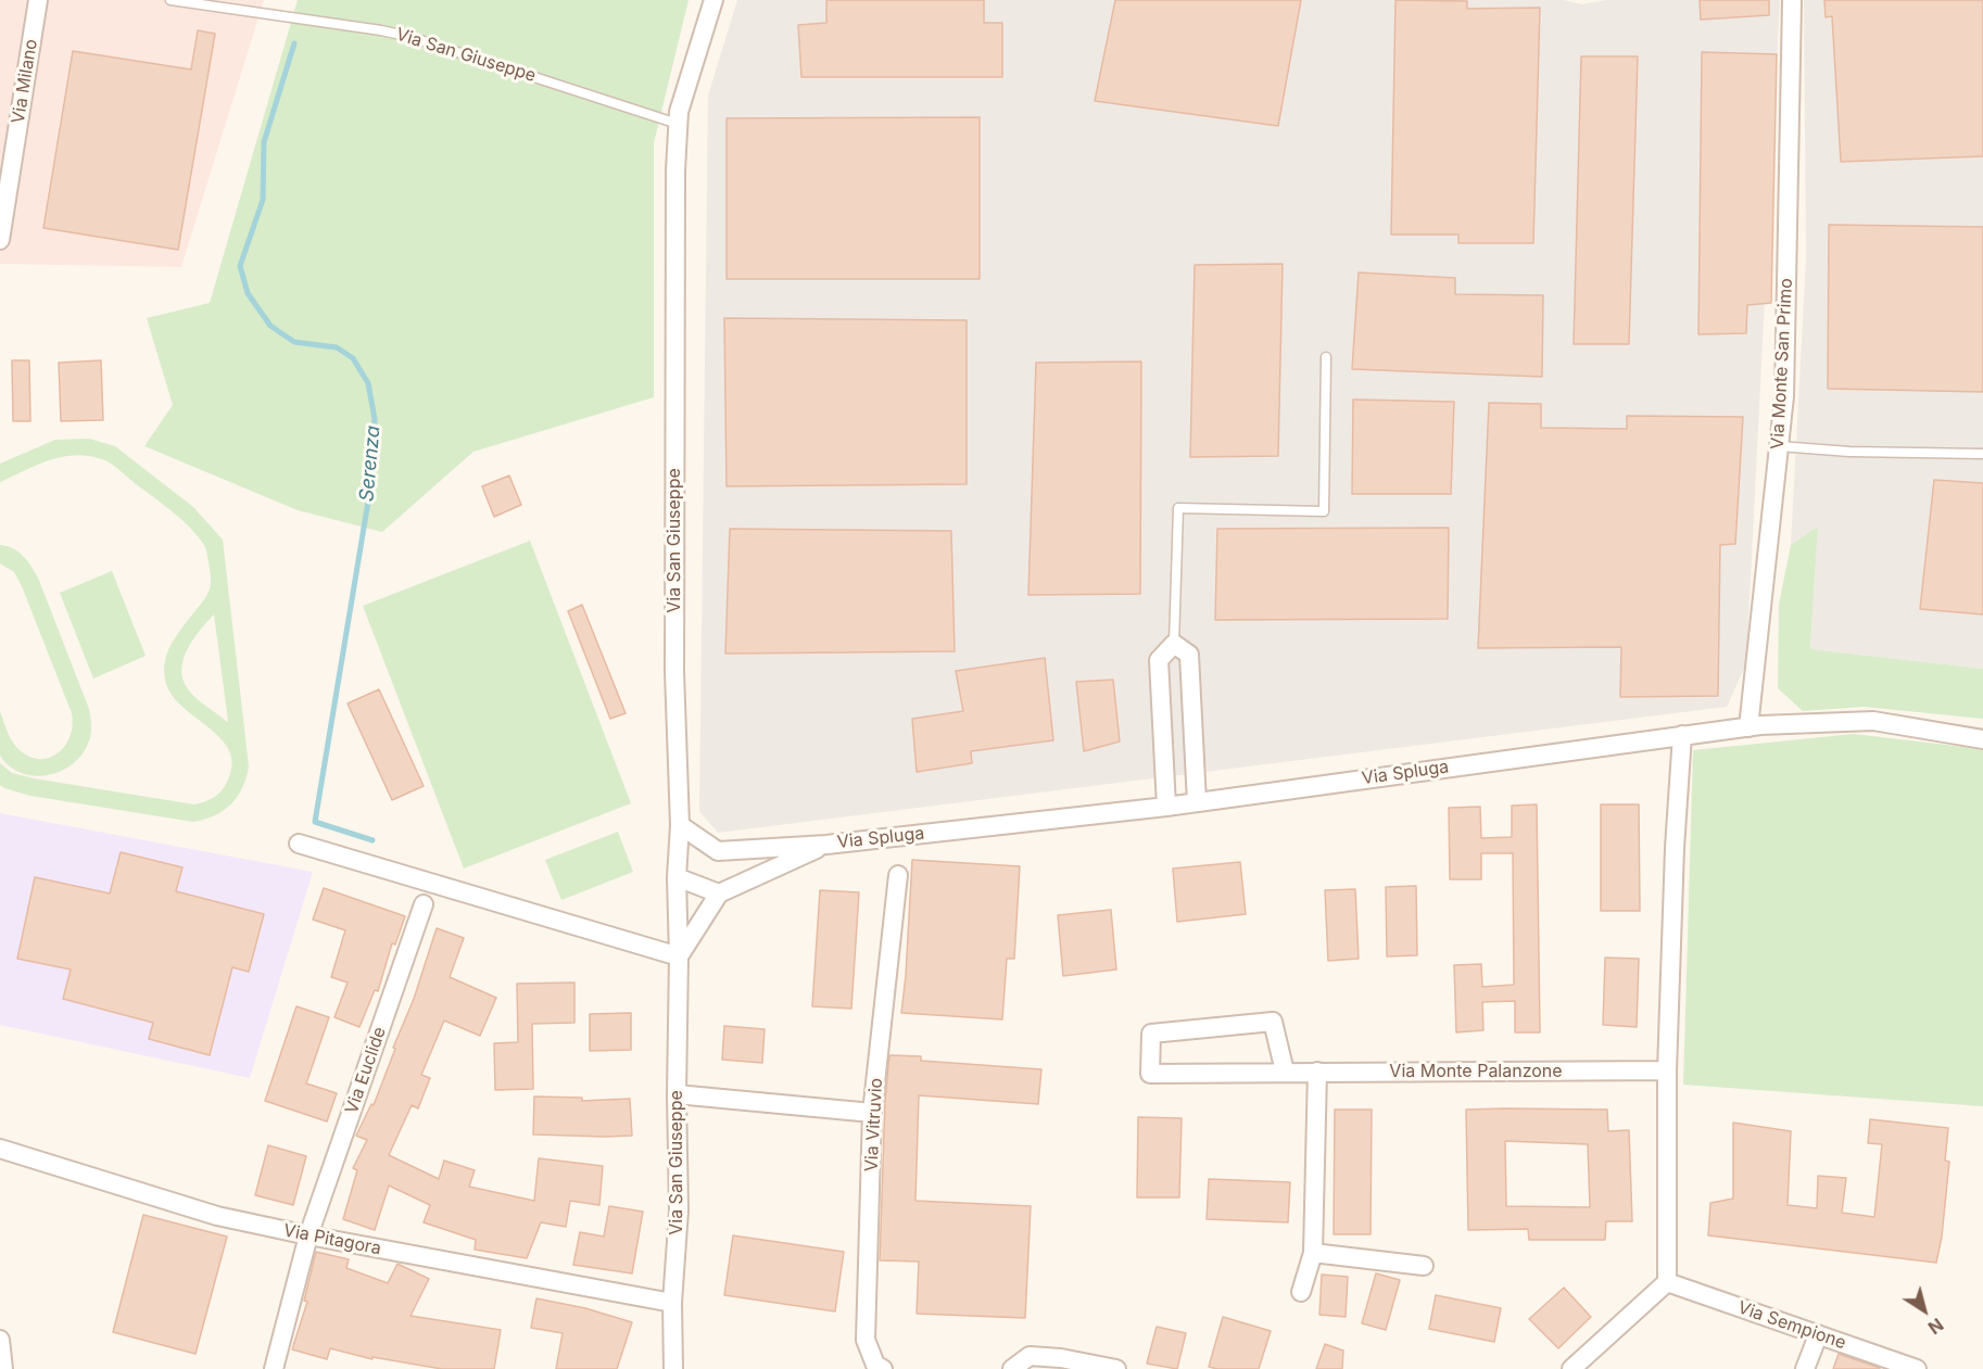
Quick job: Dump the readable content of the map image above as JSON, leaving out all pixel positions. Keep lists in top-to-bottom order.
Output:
{
  "streets": {
    "street": [
      "Via San Giuseppe",
      "Via Milano",
      "Via Monte San Primo",
      "Via Spluga",
      "Via Euclide",
      "Via Monte Palanzone",
      "Via Vitruvio",
      "Via Pitagora",
      "Via Sempione"
    ]
  },
  "crossings": [
    ["Via San Giuseppe", "Via Spluga"],
    ["Via San Giuseppe", "Via Pitagora"],
    ["Via Monte San Primo", "Via Spluga"],
    ["Via Euclide", "Via Pitagora"]
  ],
  "water": ["Serenza"],
  "north": "bottom right"
}
